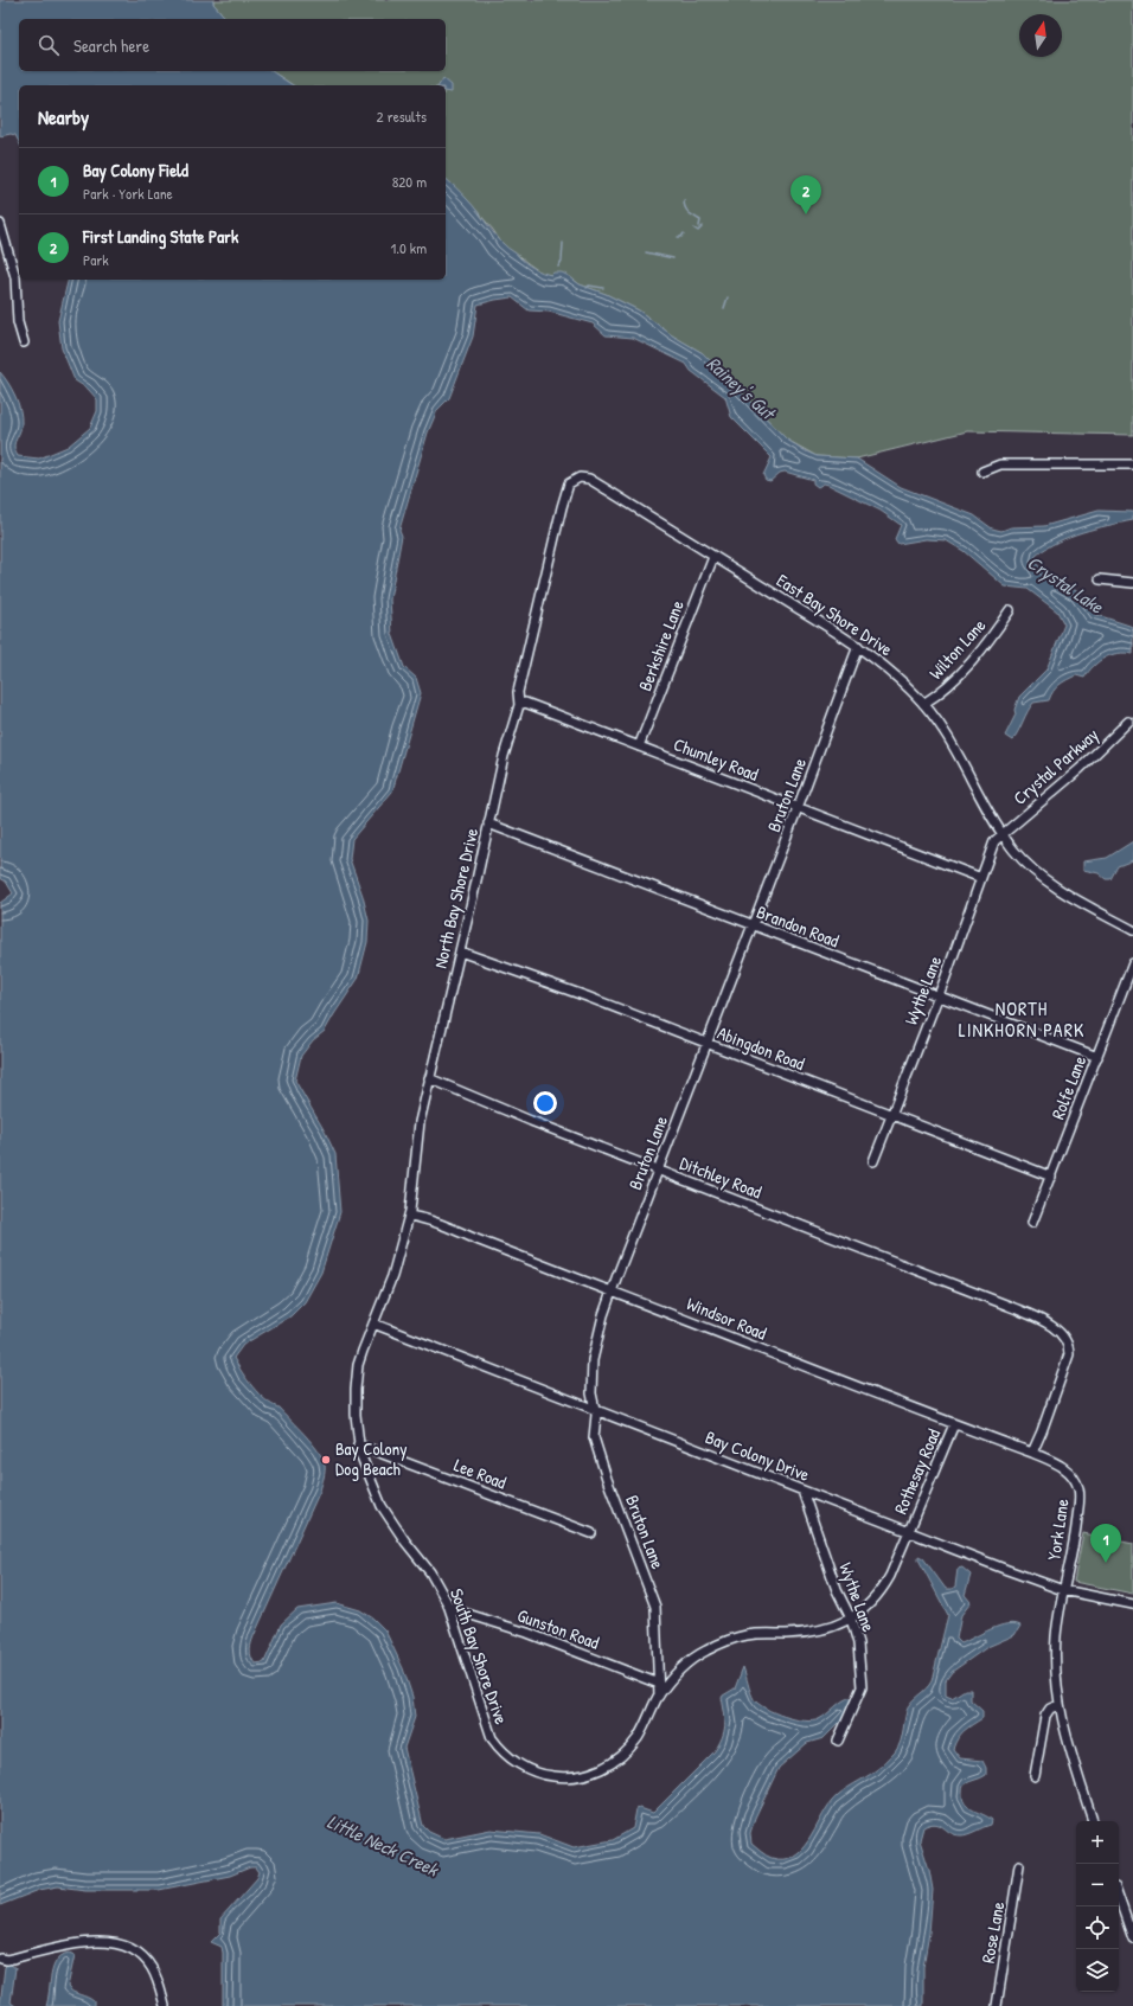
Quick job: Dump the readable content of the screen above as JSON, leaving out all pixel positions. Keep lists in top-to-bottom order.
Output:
{
  "streets": {
    "street": [
      "East Bay Shore Drive",
      "Berkshire Lane",
      "Wilton Lane",
      "Chumley Road",
      "Crystal Parkway",
      "Bruton Lane",
      "North Bay Shore Drive",
      "Brandon Road",
      "Wythe Lane",
      "Abingdon Road",
      "Rolfe Lane",
      "Ditchley Road",
      "Windsor Road",
      "Bay Colony Drive",
      "Rothesay Road",
      "Lee Road",
      "York Lane",
      "Gunston Road",
      "South Bay Shore Drive",
      "Rose Lane"
    ]
  },
  "crossings": [
    ["East Bay Shore Drive", "Berkshire Lane"],
    ["East Bay Shore Drive", "Wilton Lane"],
    ["East Bay Shore Drive", "Crystal Parkway"],
    ["East Bay Shore Drive", "Bruton Lane"],
    ["East Bay Shore Drive", "North Bay Shore Drive"],
    ["East Bay Shore Drive", "Wythe Lane"],
    ["Berkshire Lane", "Chumley Road"],
    ["Chumley Road", "Bruton Lane"],
    ["Chumley Road", "North Bay Shore Drive"],
    ["Chumley Road", "Wythe Lane"],
    ["Crystal Parkway", "Wythe Lane"],
    ["Bruton Lane", "Brandon Road"],
    ["Bruton Lane", "Abingdon Road"],
    ["Bruton Lane", "Ditchley Road"],
    ["Bruton Lane", "Windsor Road"],
    ["Bruton Lane", "Bay Colony Drive"],
    ["Bruton Lane", "Gunston Road"],
    ["Bruton Lane", "South Bay Shore Drive"],
    ["North Bay Shore Drive", "Brandon Road"],
    ["North Bay Shore Drive", "Abingdon Road"],
    ["North Bay Shore Drive", "Ditchley Road"],
    ["North Bay Shore Drive", "Windsor Road"],
    ["North Bay Shore Drive", "Bay Colony Drive"],
    ["North Bay Shore Drive", "South Bay Shore Drive"],
    ["Brandon Road", "Wythe Lane"],
    ["Brandon Road", "Rolfe Lane"],
    ["Wythe Lane", "Abingdon Road"],
    ["Wythe Lane", "Bay Colony Drive"],
    ["Wythe Lane", "South Bay Shore Drive"],
    ["Abingdon Road", "Rolfe Lane"],
    ["Ditchley Road", "Windsor Road"],
    ["Ditchley Road", "York Lane"],
    ["Windsor Road", "Rothesay Road"],
    ["Windsor Road", "York Lane"],
    ["Bay Colony Drive", "Rothesay Road"],
    ["Bay Colony Drive", "York Lane"],
    ["Bay Colony Drive", "South Bay Shore Drive"],
    ["Rothesay Road", "South Bay Shore Drive"],
    ["Lee Road", "South Bay Shore Drive"],
    ["Gunston Road", "South Bay Shore Drive"]
  ],
  "districts": ["NORTH LINKHORN PARK"],
  "water": ["Rainey's Gut", "Crystal Lake", "Little Neck Creek"],
  "places": ["Bay Colony Dog Beach"],
  "north": "top",
  "page": {
    "search": "Search here",
    "heading": ["Nearby", "2 results"],
    "list": [
      {
        "mark": "1",
        "name": "Bay Colony Field",
        "note": "Park · York Lane",
        "value": "820 m"
      },
      {
        "mark": "2",
        "name": "First Landing State Park",
        "note": "Park",
        "value": "1.0 km"
      }
    ],
    "pins": ["2", "1"],
    "map_buttons": ["+", "−"]
  }
}
